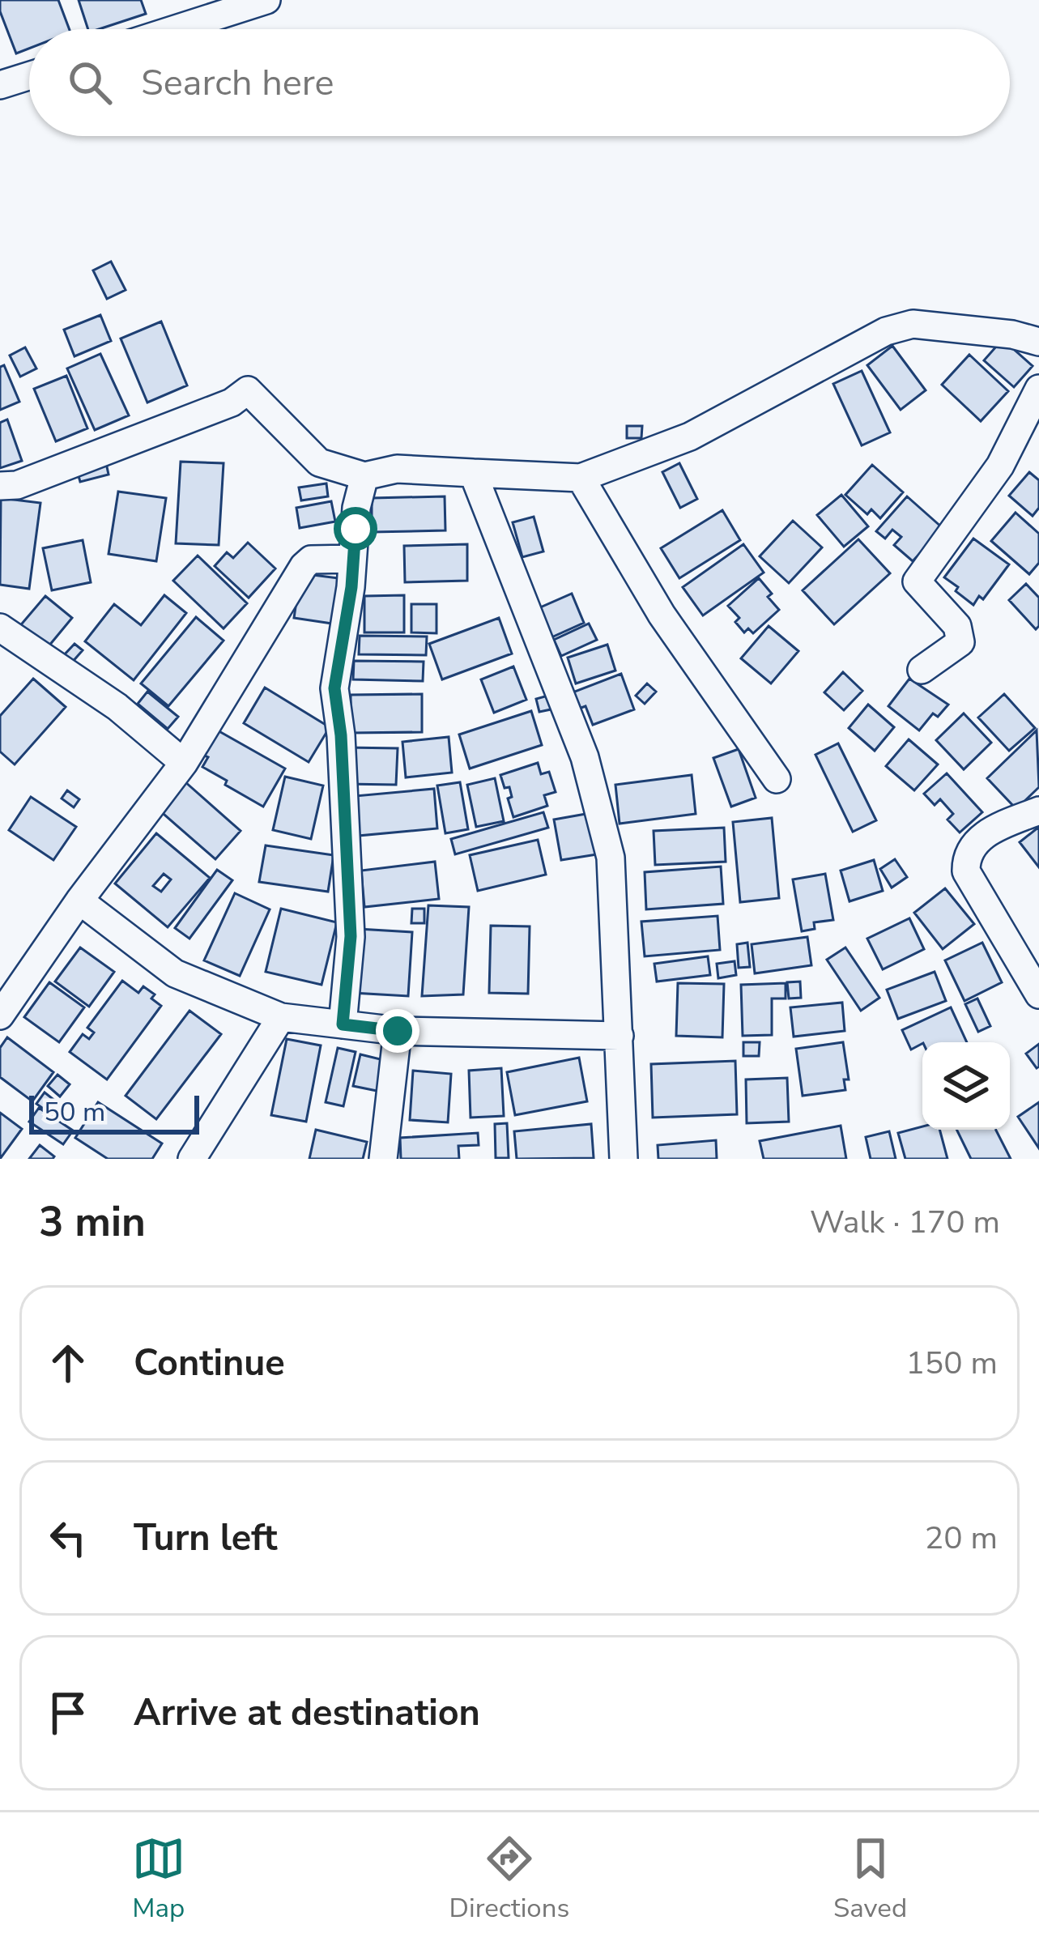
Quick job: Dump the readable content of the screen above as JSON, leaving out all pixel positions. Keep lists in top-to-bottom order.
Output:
{
  "scale_bar": "50 m",
  "page": {
    "search": "Search here",
    "scale": "50 m",
    "heading": ["3 min", "Walk · 170 m"],
    "list": [
      ["Continue", "150 m"],
      ["Turn left", "20 m"],
      "Arrive at destination"
    ],
    "nav": ["Map", "Directions", "Saved"]
  }
}
